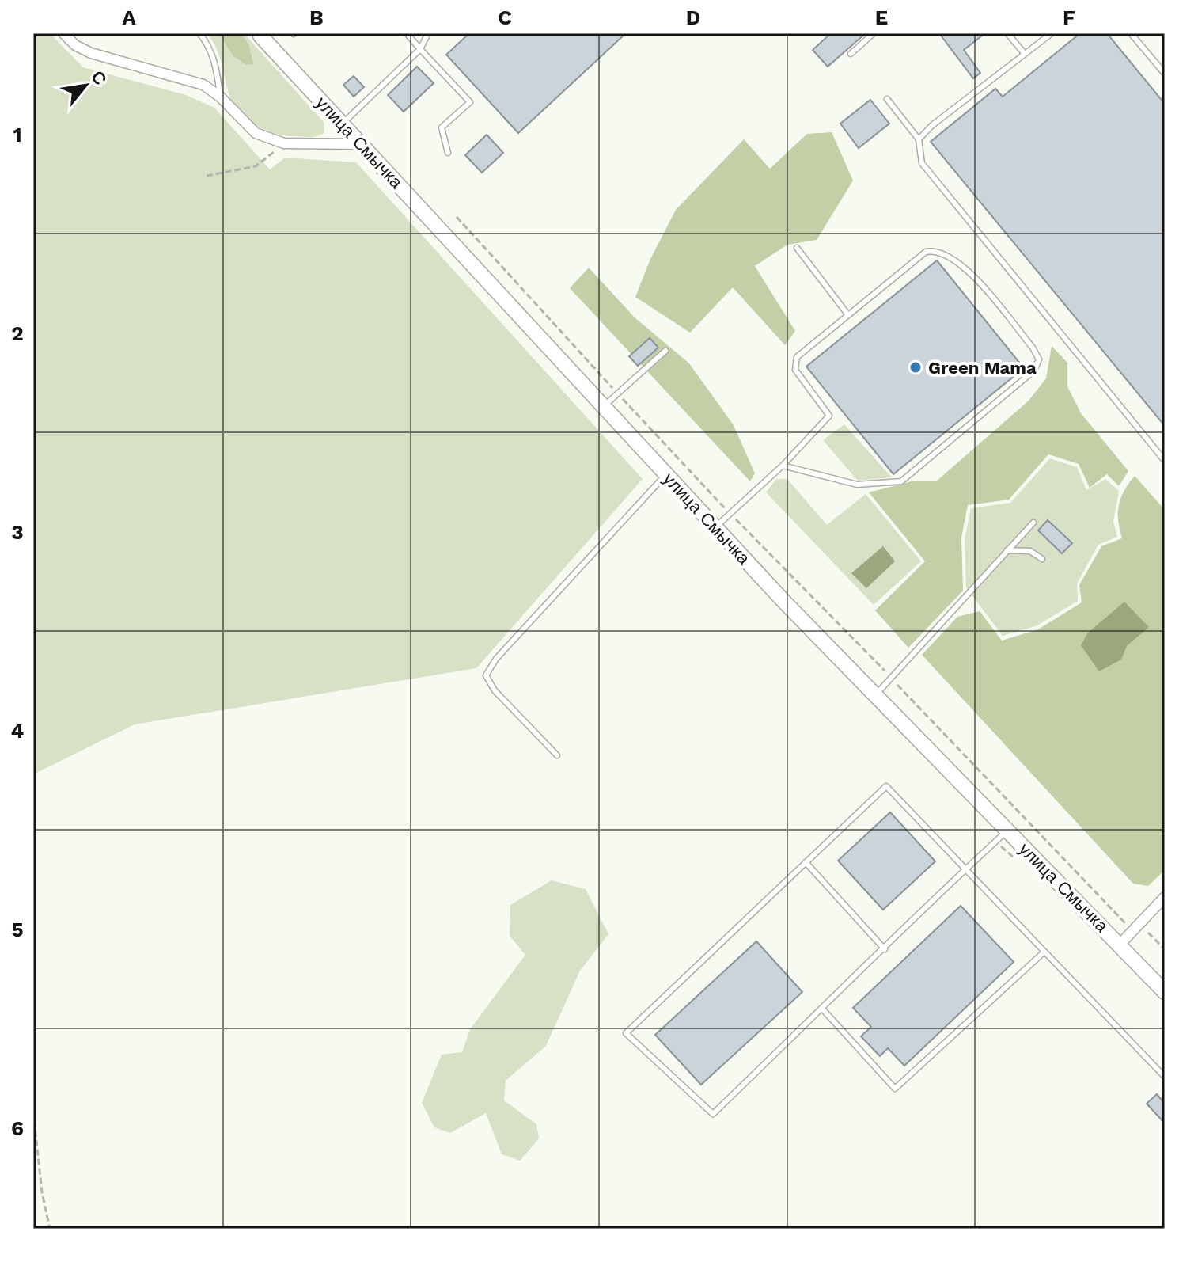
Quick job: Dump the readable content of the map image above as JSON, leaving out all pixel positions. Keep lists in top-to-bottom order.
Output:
{
  "streets": {
    "street": ["улица Смычка"]
  },
  "places": ["Green Mama"],
  "north": "top right",
  "grid": {
    "columns": [
      "A",
      "B",
      "C",
      "D",
      "E",
      "F"
    ],
    "rows": [
      "1",
      "2",
      "3",
      "4",
      "5",
      "6"
    ]
  }
}
